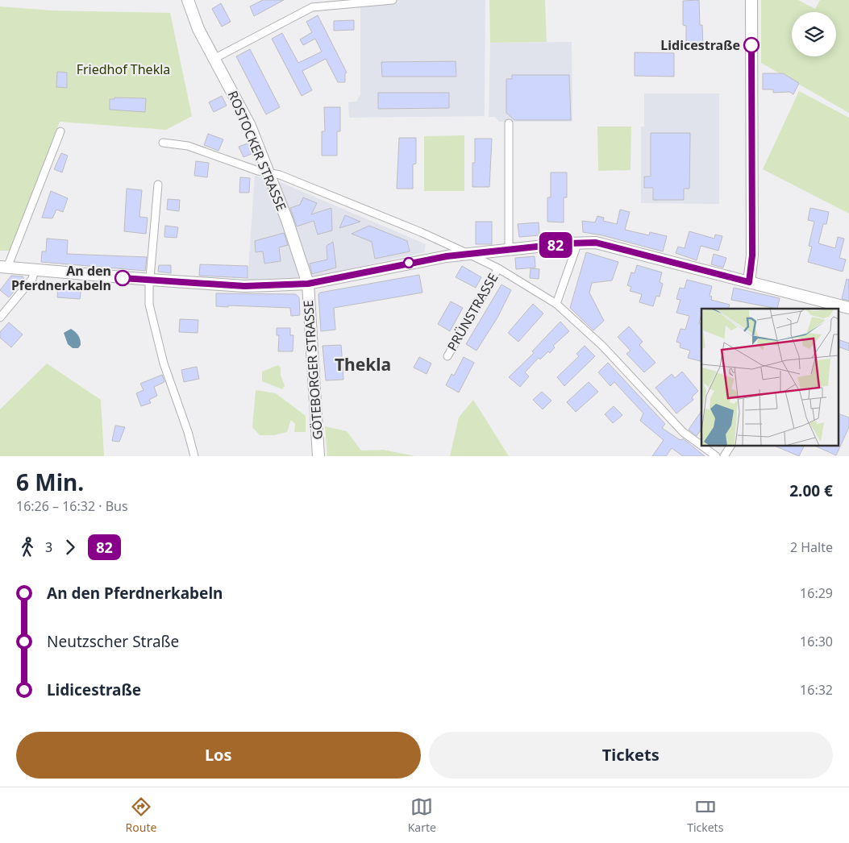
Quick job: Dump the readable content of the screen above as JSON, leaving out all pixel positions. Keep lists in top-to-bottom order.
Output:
{
  "streets": {
    "main road": ["ROSTOCKER STRASSE", "GÖTEBORGER STRASSE"],
    "street": ["PRÜNSTRASSE"]
  },
  "crossings": [
    ["ROSTOCKER STRASSE", "GÖTEBORGER STRASSE"]
  ],
  "districts": ["Thekla"],
  "parks": ["Friedhof Thekla"],
  "places": ["Lidicestraße", "An den Pferdnerkabeln"],
  "lines": ["bus line 82"],
  "page": {
    "on_map": "82",
    "heading": ["6 Min.", "16:26 – 16:32 · Bus", "2.00 €"],
    "legs": ["3", "82", "2 Halte"],
    "list": [
      {
        "name": "An den Pferdnerkabeln",
        "value": "16:29"
      },
      {
        "name": "Neutzscher Straße",
        "value": "16:30"
      },
      {
        "name": "Lidicestraße",
        "value": "16:32"
      }
    ],
    "buttons": ["Los", "Tickets"],
    "tabs": ["Route", "Karte", "Tickets"]
  }
}
